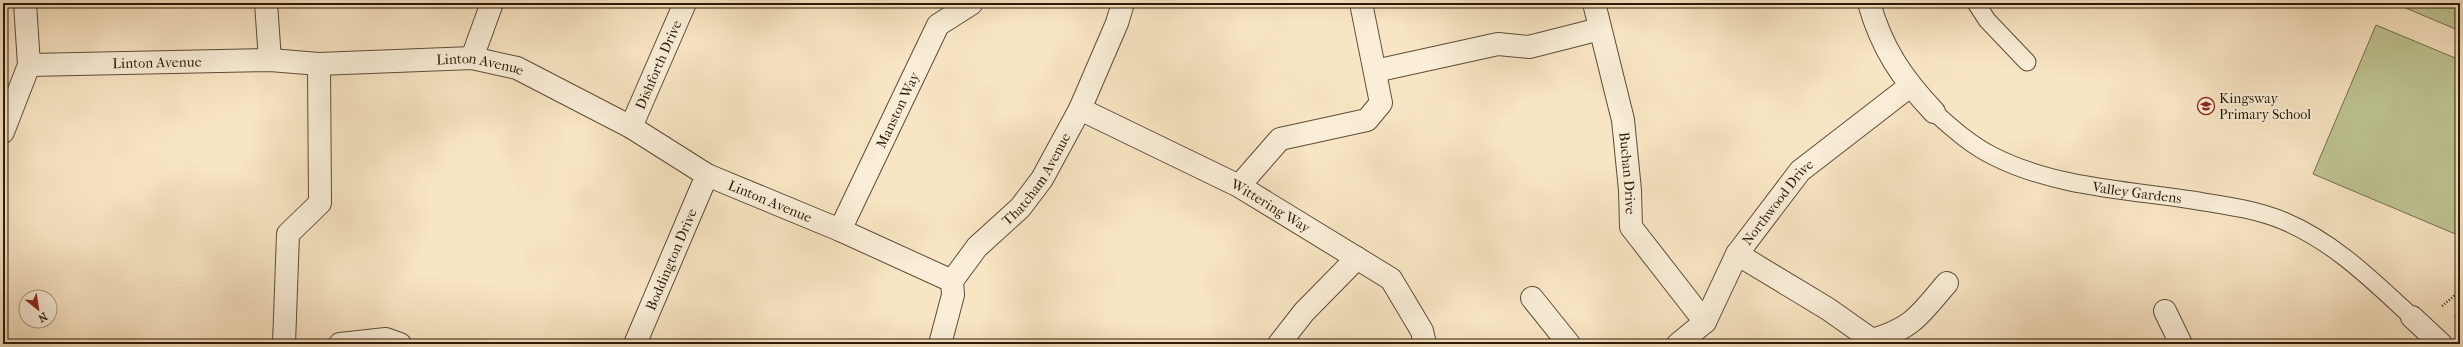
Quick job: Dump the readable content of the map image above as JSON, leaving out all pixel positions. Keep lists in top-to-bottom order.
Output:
{
  "streets": {
    "street": [
      "Linton Avenue",
      "Dishforth Drive",
      "Manston Way",
      "Buchan Drive",
      "Thatcham Avenue",
      "Valley Gardens",
      "Northwood Drive",
      "Wittering Way",
      "Boddington Drive"
    ]
  },
  "crossings": [
    ["Linton Avenue", "Dishforth Drive"],
    ["Linton Avenue", "Manston Way"],
    ["Linton Avenue", "Thatcham Avenue"],
    ["Linton Avenue", "Boddington Drive"],
    ["Buchan Drive", "Northwood Drive"],
    ["Thatcham Avenue", "Wittering Way"],
    ["Valley Gardens", "Northwood Drive"]
  ],
  "places": {
    "school or university": ["Kingsway Primary School"]
  },
  "north": "bottom right"
}
